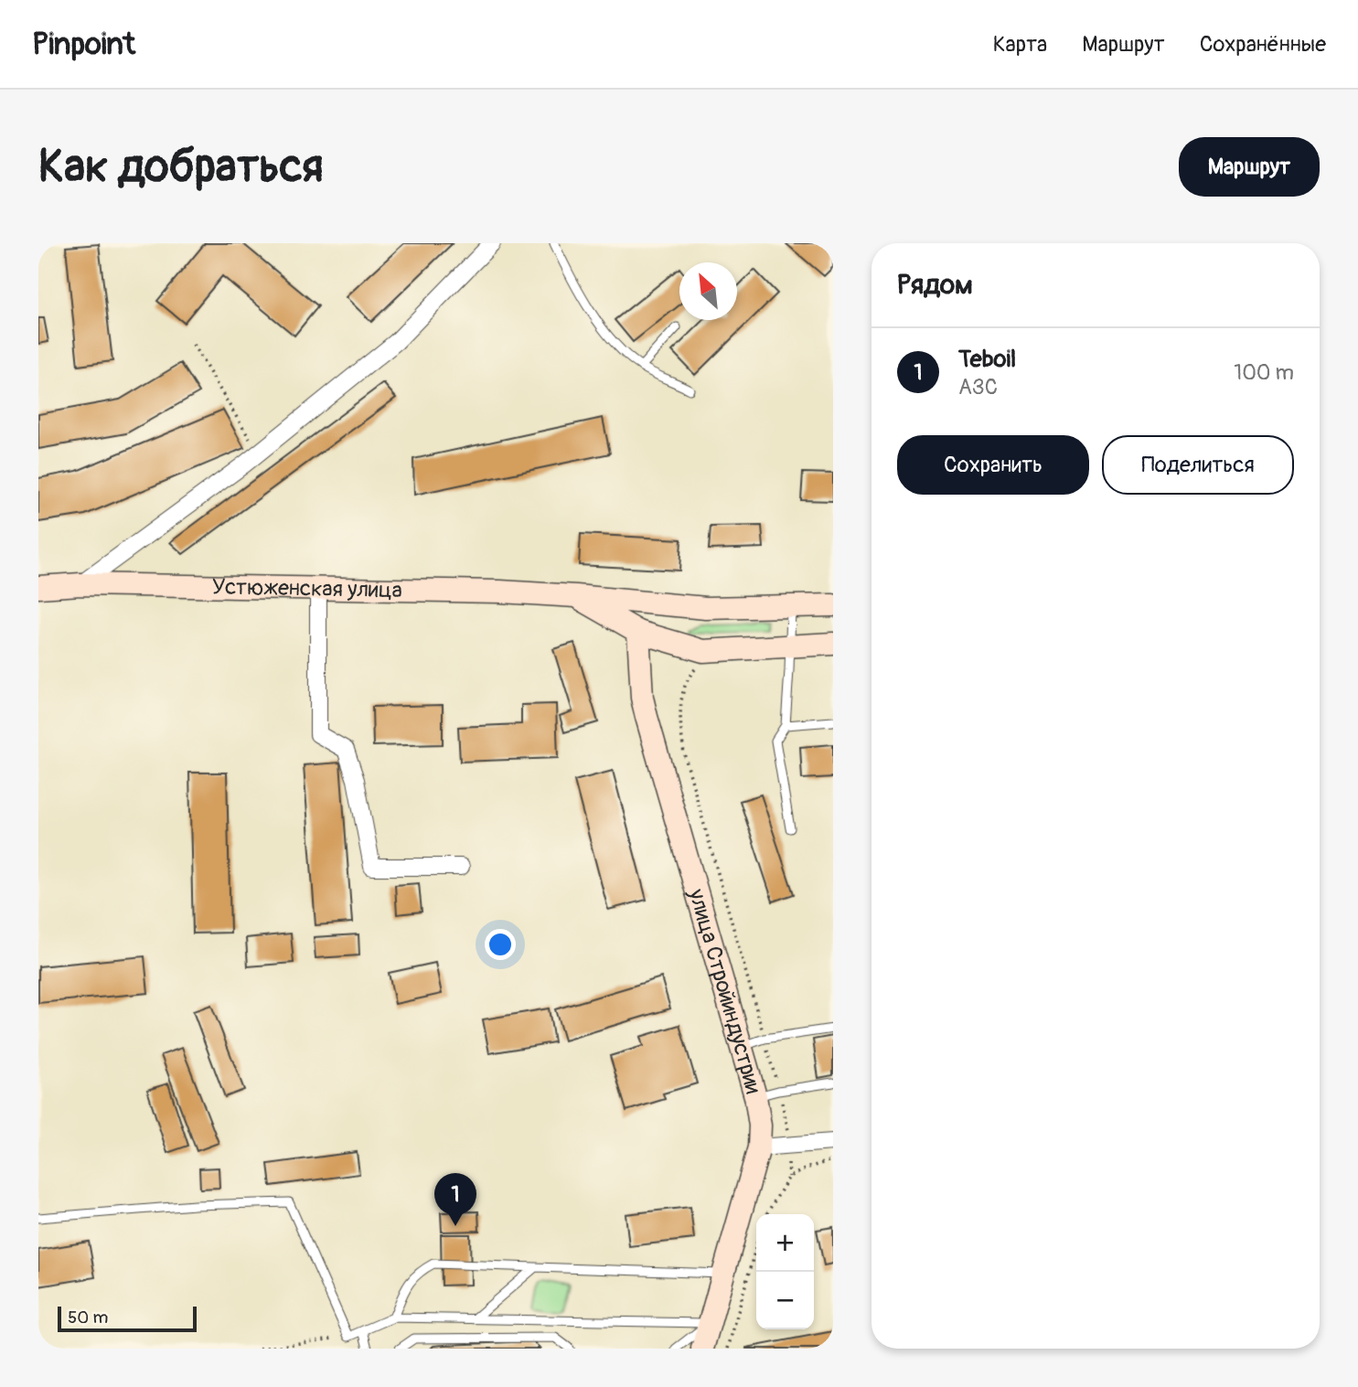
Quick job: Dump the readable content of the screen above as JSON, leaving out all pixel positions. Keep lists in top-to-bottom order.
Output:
{
  "streets": {
    "main road": ["Устюженская улица", "улица Стройиндустрии"]
  },
  "crossings": [
    ["Устюженская улица", "улица Стройиндустрии"]
  ],
  "scale_bar": "50 m",
  "north": "top left",
  "page": {
    "header": "Pinpoint",
    "nav": ["Карта", "Маршрут", "Сохранённые"],
    "buttons": [
      "Маршрут",
      ["Сохранить", "Поделиться"]
    ],
    "title": "Как добраться",
    "heading": "Рядом",
    "list": [
      {
        "mark": "1",
        "name": "Teboil",
        "note": "АЗС",
        "value": "100 m"
      }
    ],
    "pins": "1",
    "map_buttons": ["+", "−"],
    "scale": "50 m"
  }
}
